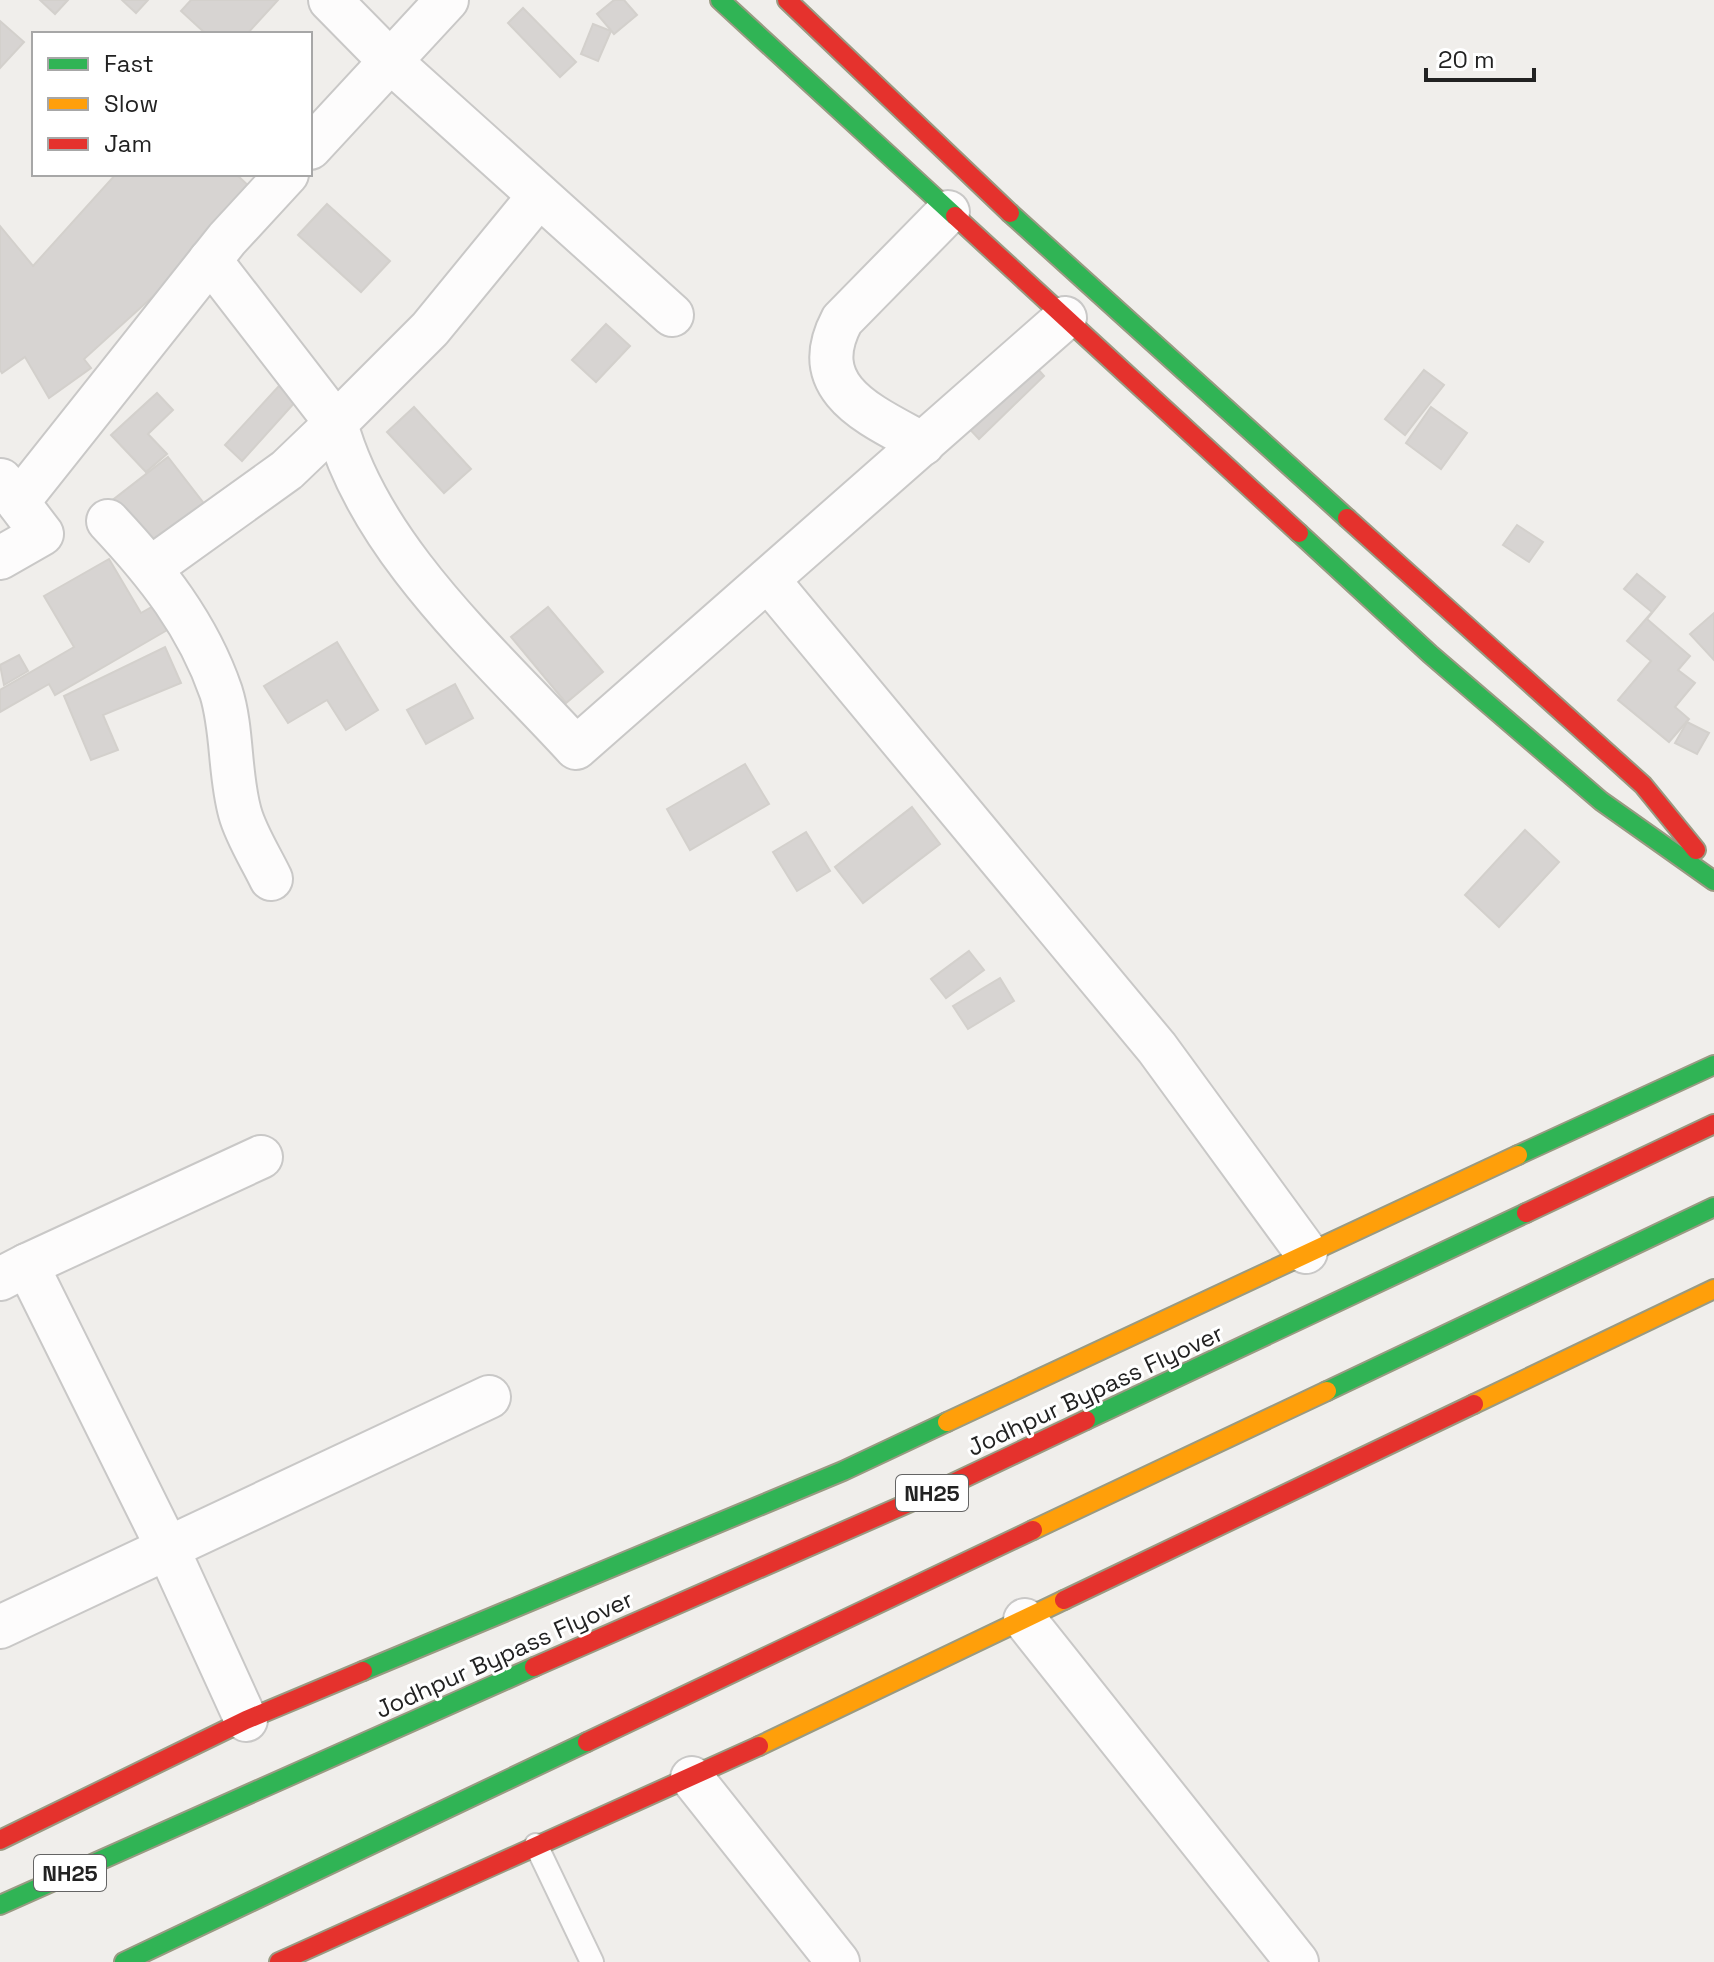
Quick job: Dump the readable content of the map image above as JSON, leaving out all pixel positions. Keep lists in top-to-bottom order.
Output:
{
  "streets": {
    "main road": ["Jodhpur Bypass Flyover", "NH25"]
  },
  "legend": ["Fast", "Slow", "Jam"],
  "scale_bar": "20 m"
}
